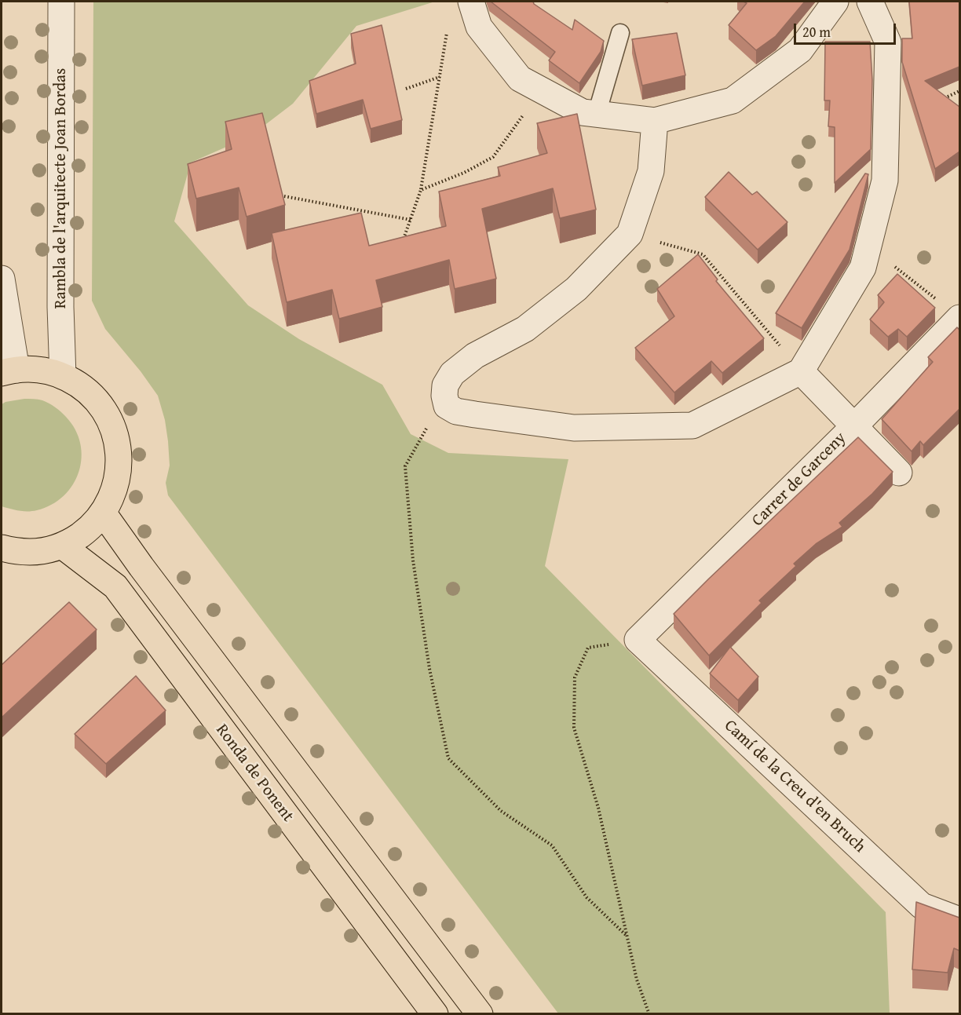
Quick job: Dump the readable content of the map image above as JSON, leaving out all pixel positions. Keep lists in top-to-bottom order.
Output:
{
  "streets": {
    "main road": ["Ronda de Ponent"],
    "street": ["Rambla de l'arquitecte Joan Bordas", "Carrer de Garceny", "Camí de la Creu d'en Bruch"]
  },
  "crossings": [
    ["Carrer de Garceny", "Camí de la Creu d'en Bruch"]
  ],
  "scale_bar": "20 m"
}
